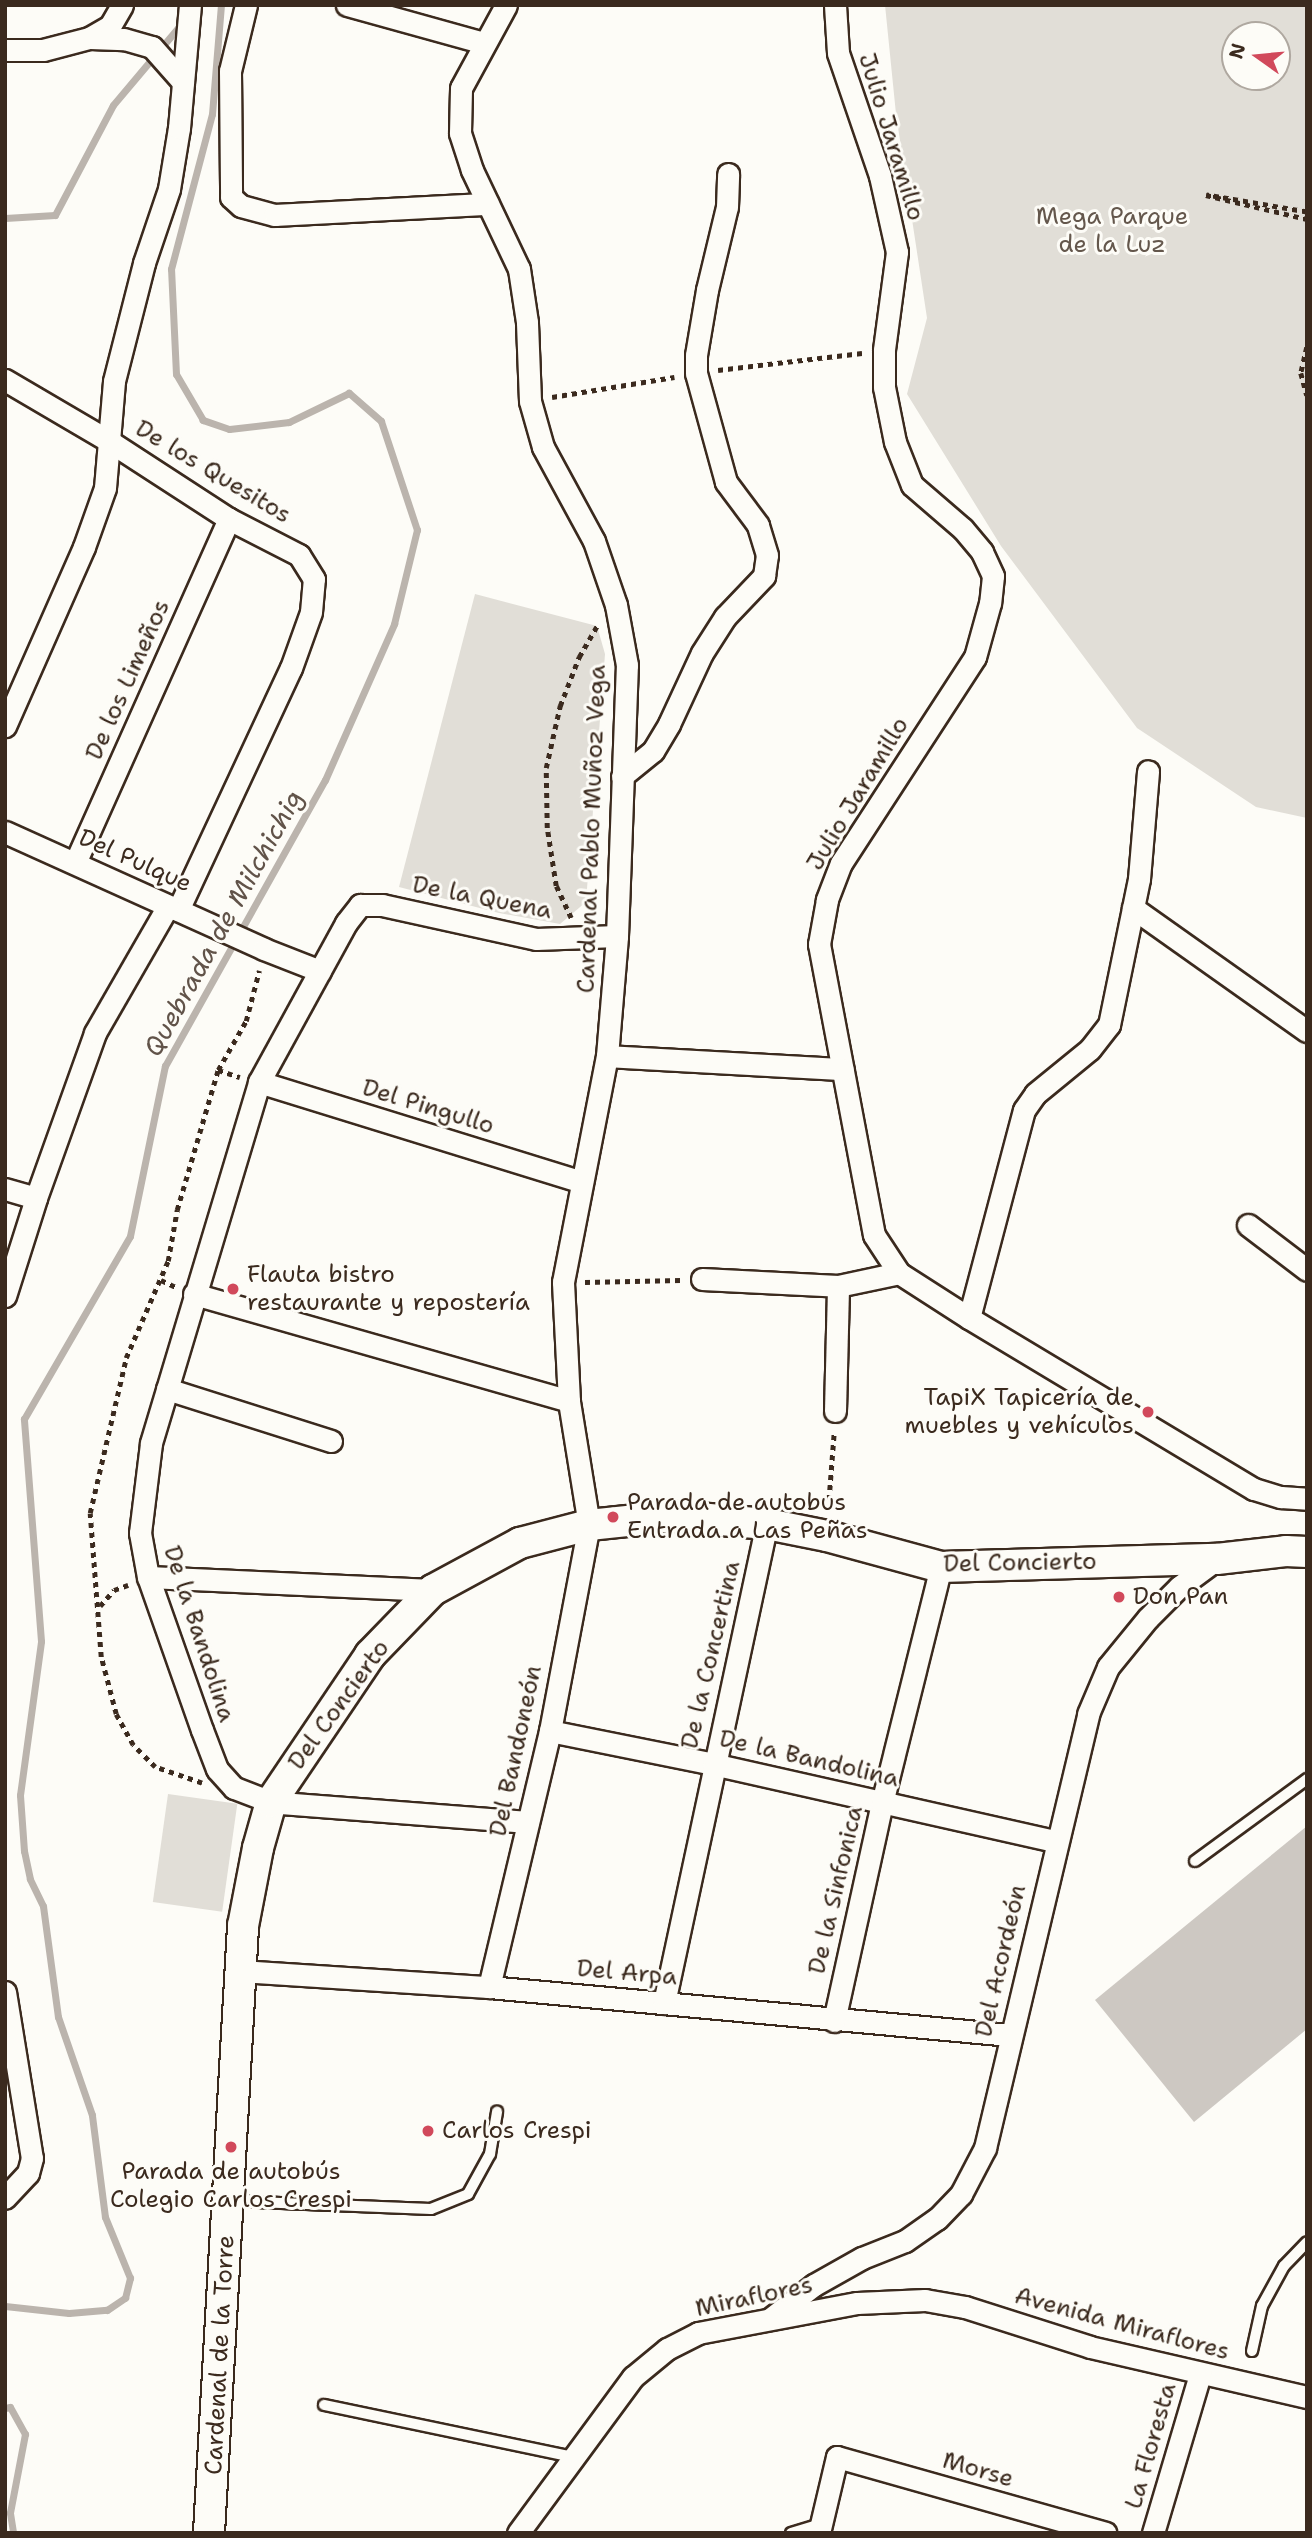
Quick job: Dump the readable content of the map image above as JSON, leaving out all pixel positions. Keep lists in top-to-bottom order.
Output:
{
  "streets": {
    "street": [
      "Julio Jaramillo",
      "De los Quesitos",
      "De los Limeños",
      "Cardenal Pablo Muñoz Vega",
      "Del Pulque",
      "De la Quena",
      "Del Pingullo",
      "Del Concierto",
      "De la Bandolina",
      "De la Concertina",
      "Del Bandoneón",
      "De la Sinfonica",
      "Del Acordeón",
      "Del Arpa",
      "Miraflores",
      "Avenida Miraflores",
      "Cardenal de la Torre",
      "La Floresta",
      "Morse"
    ]
  },
  "crossings": [
    ["De los Quesitos", "De los Limeños"],
    ["De los Quesitos", "Del Pulque"],
    ["De los Limeños", "Del Pulque"],
    ["Cardenal Pablo Muñoz Vega", "De la Quena"],
    ["Cardenal Pablo Muñoz Vega", "Del Pingullo"],
    ["Cardenal Pablo Muñoz Vega", "Del Concierto"],
    ["Cardenal Pablo Muñoz Vega", "Del Bandoneón"],
    ["Del Pulque", "De la Bandolina"],
    ["De la Quena", "De la Bandolina"],
    ["Del Pingullo", "De la Bandolina"],
    ["Del Concierto", "De la Bandolina"],
    ["Del Concierto", "De la Concertina"],
    ["Del Concierto", "Del Bandoneón"],
    ["Del Concierto", "De la Sinfonica"],
    ["Del Concierto", "Del Acordeón"],
    ["Del Concierto", "Cardenal de la Torre"],
    ["De la Bandolina", "De la Concertina"],
    ["De la Bandolina", "Del Bandoneón"],
    ["De la Bandolina", "De la Sinfonica"],
    ["De la Bandolina", "Del Acordeón"],
    ["De la Bandolina", "Cardenal de la Torre"],
    ["De la Concertina", "Del Arpa"],
    ["Del Bandoneón", "Del Arpa"],
    ["De la Sinfonica", "Del Arpa"],
    ["Del Acordeón", "Del Arpa"],
    ["Del Acordeón", "Miraflores"],
    ["Del Arpa", "Cardenal de la Torre"],
    ["Miraflores", "Avenida Miraflores"],
    ["Avenida Miraflores", "La Floresta"]
  ],
  "water": ["Quebrada de Milchichig"],
  "parks": ["Mega Parque de la Luz"],
  "places": [
    "Flauta bistro restaurante y repostería",
    "TapiX Tapicería de muebles y vehículos",
    "Parada de autobus Entrada a Las Peñas",
    "Don Pan",
    "Carlos Crespi",
    "Parada de autobús Colegio Carlos Crespi"
  ],
  "north": "left"
}
